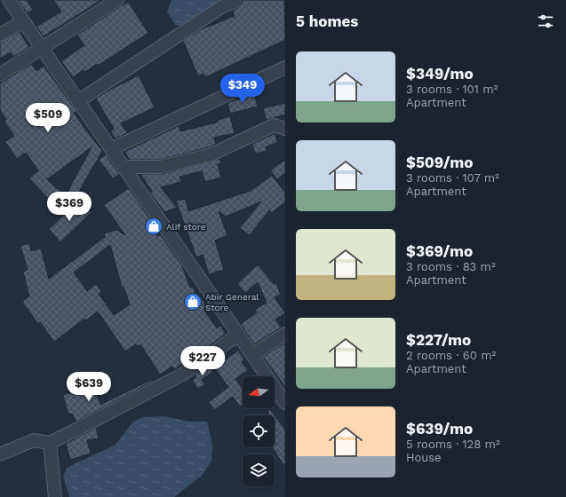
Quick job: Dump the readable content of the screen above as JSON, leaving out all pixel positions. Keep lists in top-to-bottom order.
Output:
{
  "places": {
    "shop": ["Alif store", "Abir General Store"]
  },
  "north": "left",
  "page": {
    "heading": "5 homes",
    "list": [
      {
        "name": "$349/mo",
        "note": "3 rooms · 101 m² · Apartment"
      },
      {
        "name": "$509/mo",
        "note": "3 rooms · 107 m² · Apartment"
      },
      {
        "name": "$369/mo",
        "note": "3 rooms · 83 m² · Apartment"
      },
      {
        "name": "$227/mo",
        "note": "2 rooms · 60 m² · Apartment"
      },
      {
        "name": "$639/mo",
        "note": "5 rooms · 128 m² · House"
      }
    ],
    "price": [
      "$349",
      "$509",
      "$369",
      "$227",
      "$639"
    ]
  }
}
